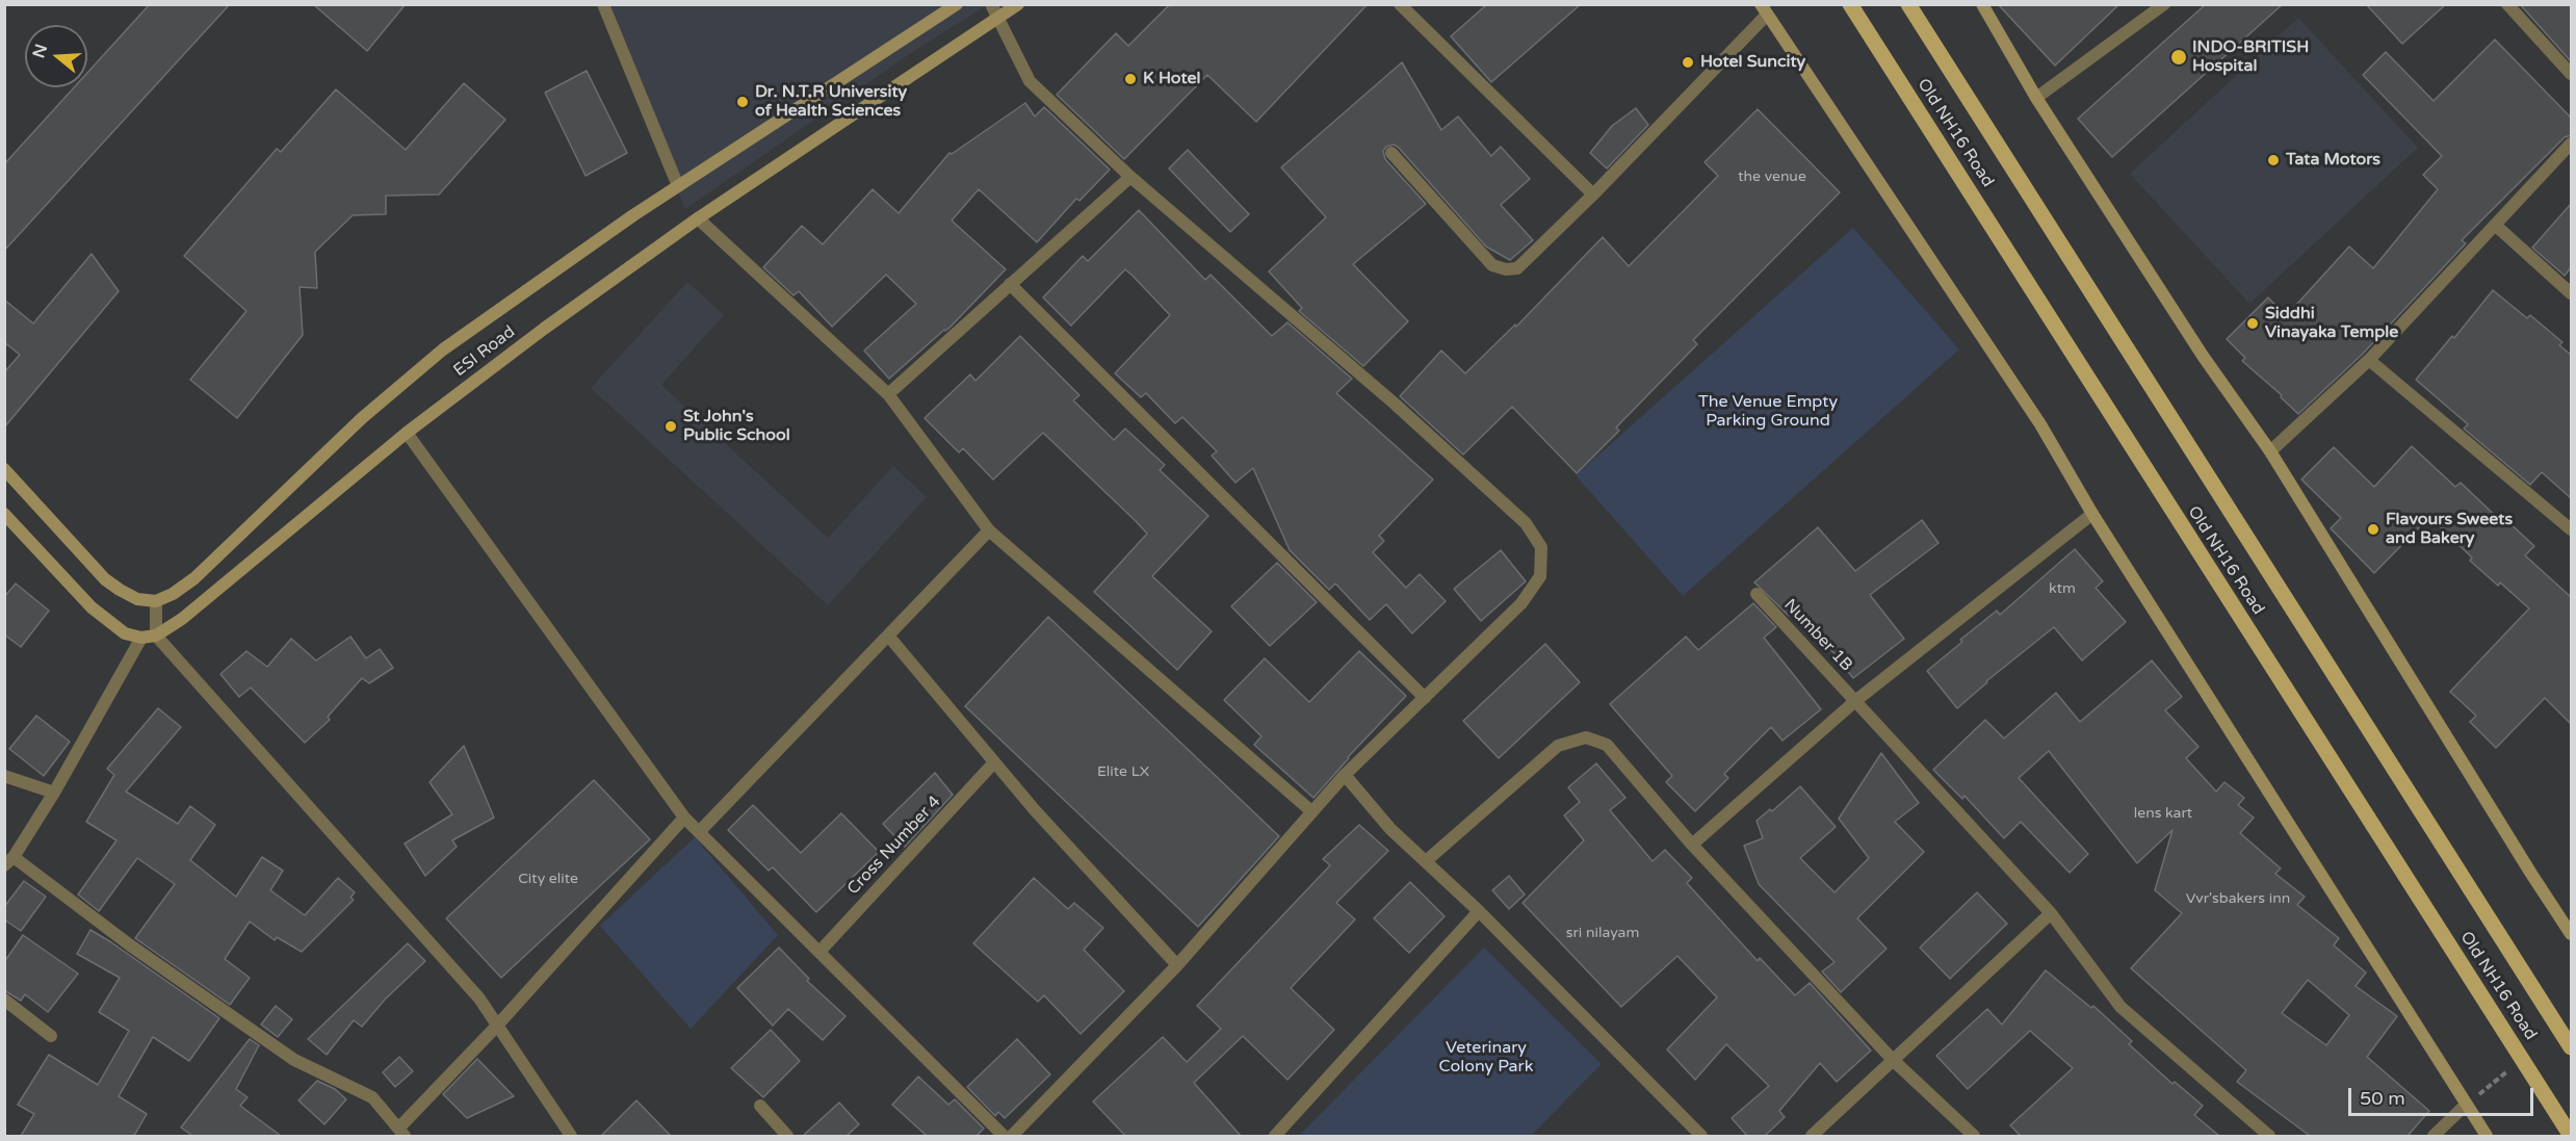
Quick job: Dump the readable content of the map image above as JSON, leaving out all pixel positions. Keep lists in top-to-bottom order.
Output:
{
  "streets": {
    "main road": ["Old NH16 Road"],
    "street": ["ESI Road", "Number 1B", "Cross Number 4"]
  },
  "parks": ["The Venue Empty Parking Ground", "Veterinary Colony Park"],
  "places": [
    "INDO-BRITISH Hospital",
    "Hotel Suncity",
    "K Hotel",
    "Dr. N.T.R University of Health Sciences",
    "Tata Motors",
    "Siddhi Vinayaka Temple",
    "St John's Public School",
    "Flavours Sweets and Bakery"
  ],
  "house_numbers": [
    "the venue",
    "ktm",
    "Elite LX",
    "lens kart",
    "City elite",
    "Vvr'sbakers inn",
    "sri nilayam"
  ],
  "scale_bar": "50 m",
  "north": "left"
}
